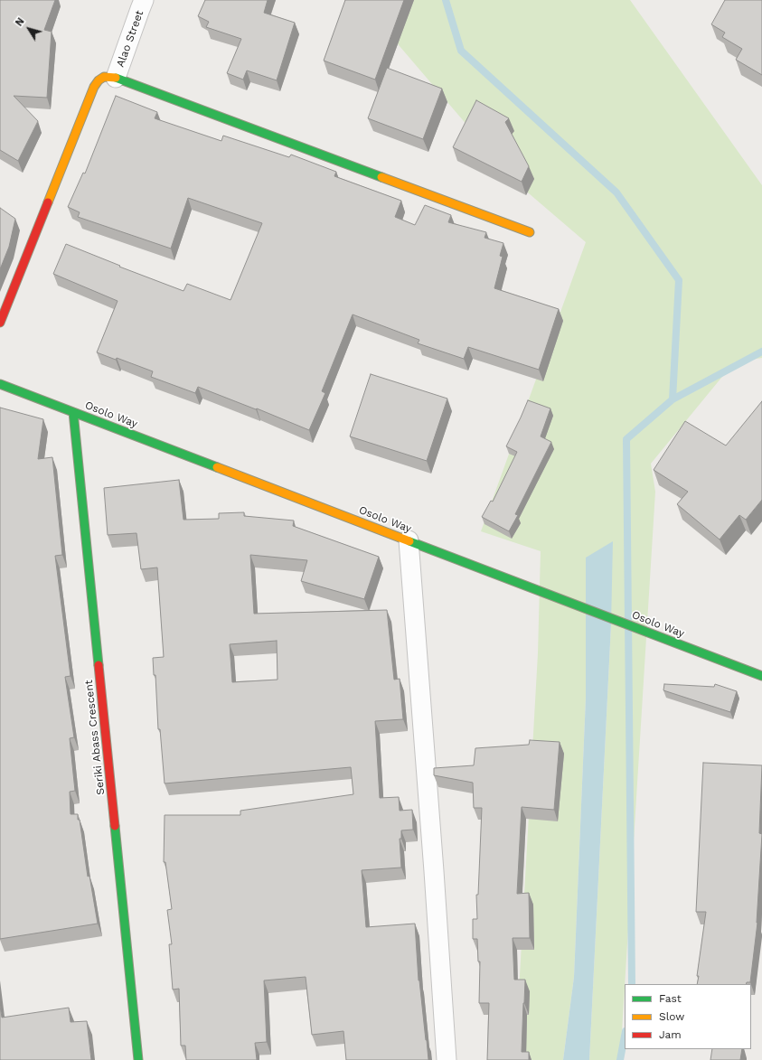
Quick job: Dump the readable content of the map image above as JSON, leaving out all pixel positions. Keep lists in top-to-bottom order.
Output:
{
  "streets": {
    "street": ["Alao Street", "Osolo Way", "Seriki Abass Crescent"]
  },
  "crossings": [
    ["Osolo Way", "Seriki Abass Crescent"]
  ],
  "legend": ["Fast", "Slow", "Jam"],
  "north": "top left"
}
